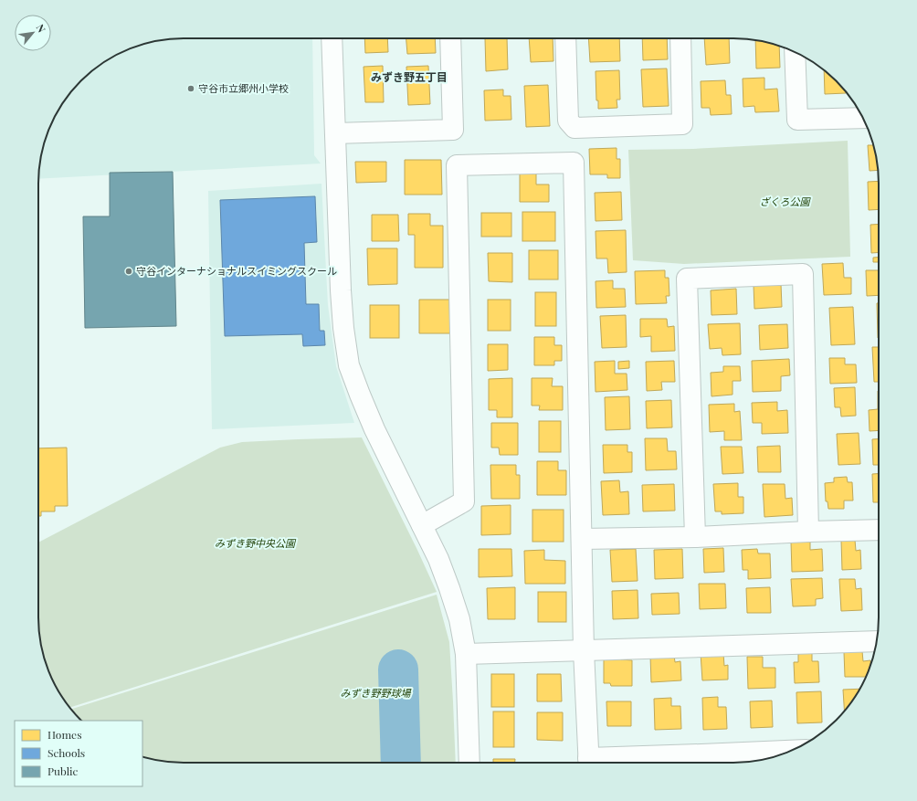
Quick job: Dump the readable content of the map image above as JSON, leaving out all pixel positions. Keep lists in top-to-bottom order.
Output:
{
  "districts": ["みずき野五丁目"],
  "parks": ["ざくろ公園", "みずき野中央公園", "みずき野野球場"],
  "places": ["守谷市立郷州小学校", "守谷インターナショナルスイミングスクール"],
  "legend": ["Homes", "Schools", "Public"],
  "north": "top right"
}
